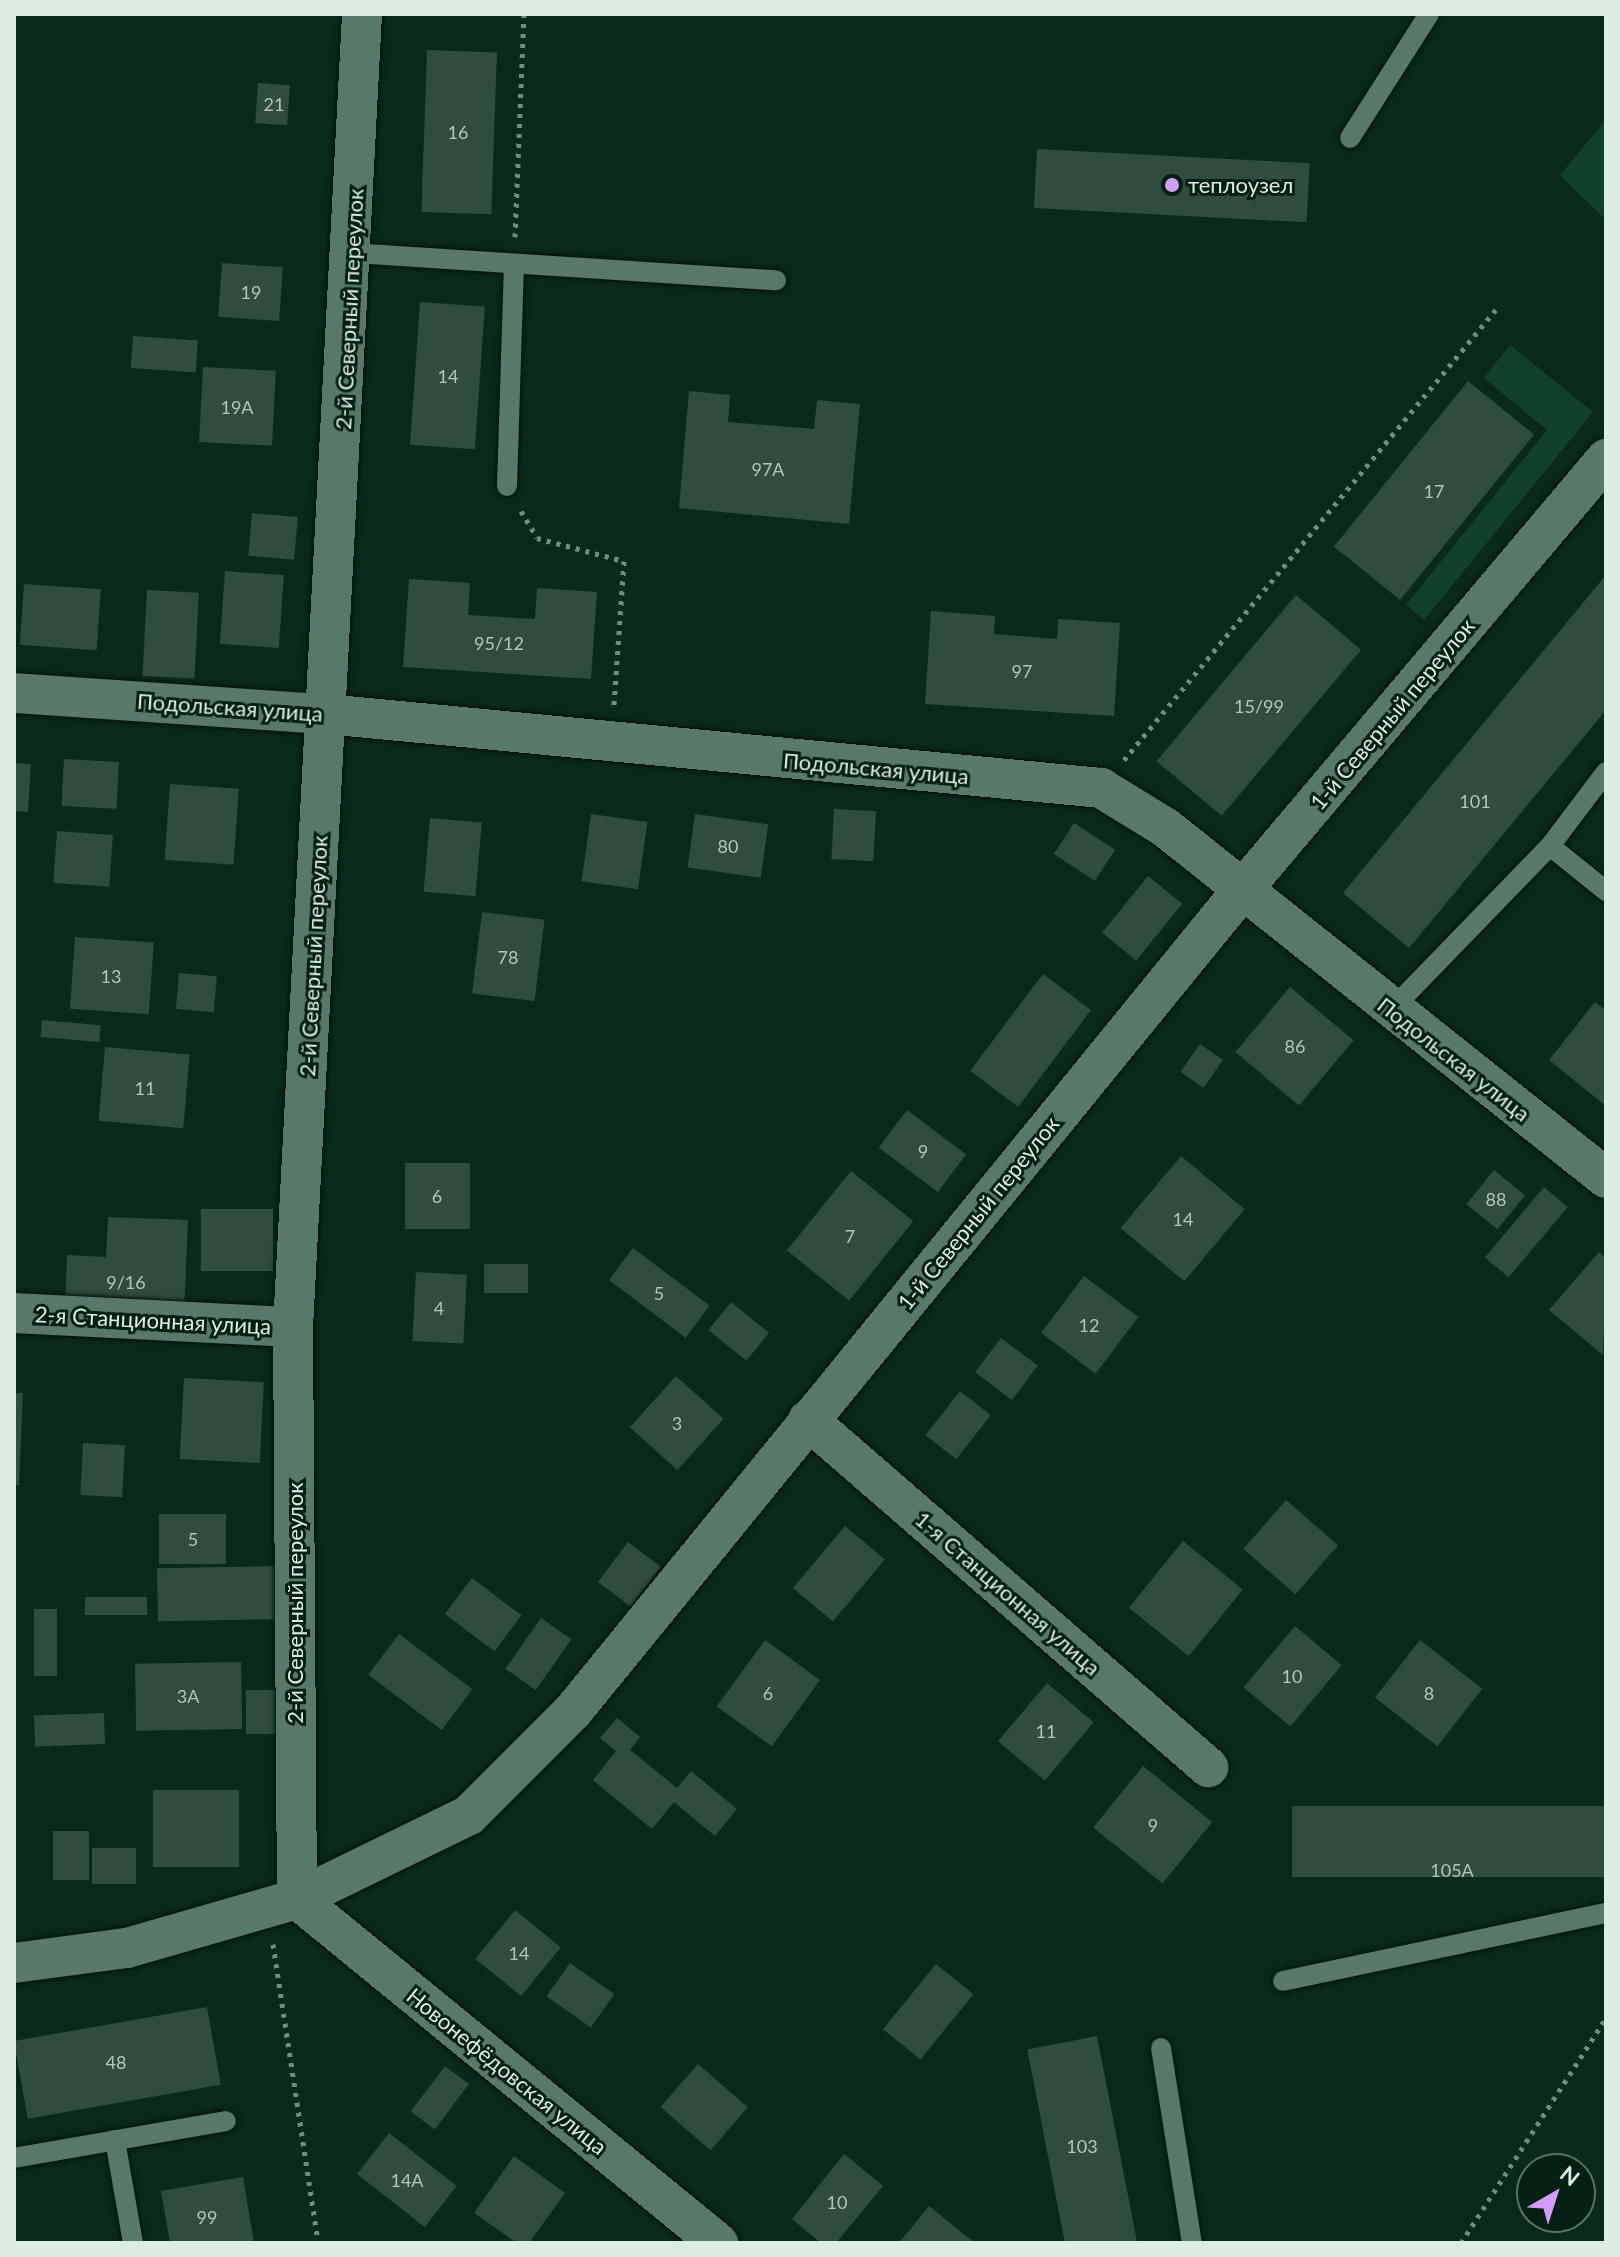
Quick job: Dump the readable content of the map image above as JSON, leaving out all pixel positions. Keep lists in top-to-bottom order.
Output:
{
  "streets": {
    "street": [
      "2-й Северный переулок",
      "Подольская улица",
      "1-й Северный переулок",
      "2-я Станционная улица",
      "1-я Станционная улица",
      "Новонефёдовская улица"
    ]
  },
  "crossings": [
    ["2-й Северный переулок", "Подольская улица"],
    ["2-й Северный переулок", "1-й Северный переулок"],
    ["2-й Северный переулок", "2-я Станционная улица"],
    ["2-й Северный переулок", "Новонефёдовская улица"],
    ["Подольская улица", "1-й Северный переулок"],
    ["1-й Северный переулок", "1-я Станционная улица"],
    ["1-й Северный переулок", "Новонефёдовская улица"]
  ],
  "places": ["теплоузел"],
  "house_numbers": [
    "21",
    "16",
    "19",
    "14",
    "19А",
    "97А",
    "17",
    "95/12",
    "97",
    "15/99",
    "101",
    "80",
    "78",
    "13",
    "86",
    "11",
    "9",
    "6",
    "88",
    "14",
    "7",
    "9/16",
    "5",
    "4",
    "12",
    "3",
    "5",
    "10",
    "6",
    "8",
    "3А",
    "11",
    "9",
    "105А",
    "14",
    "48",
    "103",
    "14А",
    "10",
    "99"
  ],
  "north": "top right"
}
